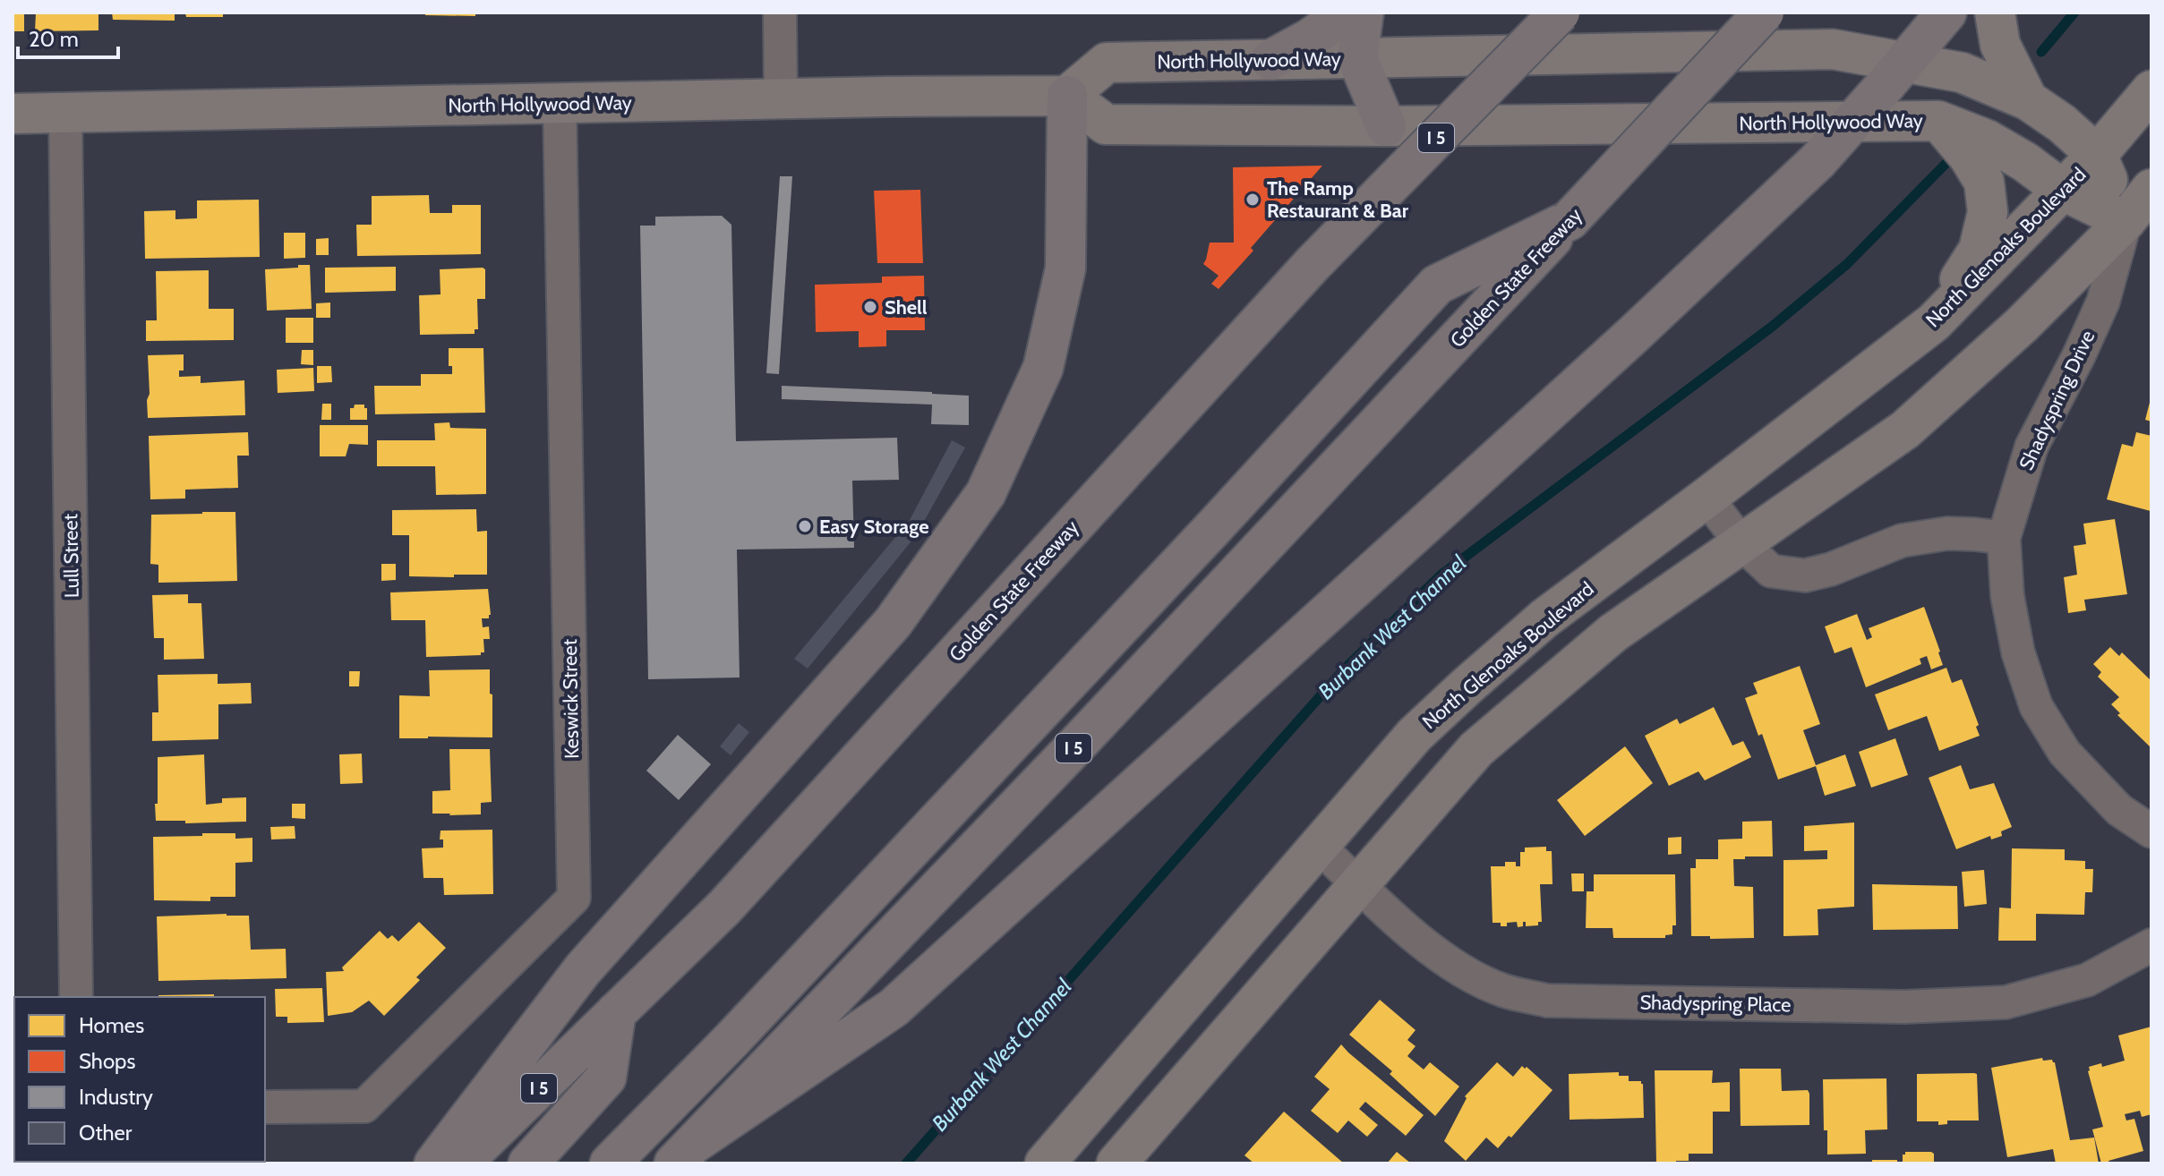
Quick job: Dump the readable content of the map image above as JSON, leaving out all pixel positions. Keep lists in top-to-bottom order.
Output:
{
  "streets": {
    "highway": ["I 5", "Golden State Freeway"],
    "main road": ["North Hollywood Way", "North Glenoaks Boulevard"],
    "street": [
      "Shadyspring Drive",
      "Lull Street",
      "Keswick Street",
      "Shadyspring Place"
    ]
  },
  "crossings": [
    ["North Hollywood Way", "North Glenoaks Boulevard"],
    ["North Hollywood Way", "Shadyspring Drive"],
    ["North Hollywood Way", "Lull Street"],
    ["North Hollywood Way", "Keswick Street"],
    ["North Glenoaks Boulevard", "Shadyspring Place"]
  ],
  "water": ["Burbank West Channel"],
  "places": ["The Ramp Restaurant & Bar", "Shell", "Easy Storage"],
  "legend": [
    "Homes",
    "Shops",
    "Industry",
    "Other"
  ],
  "scale_bar": "20 m"
}
